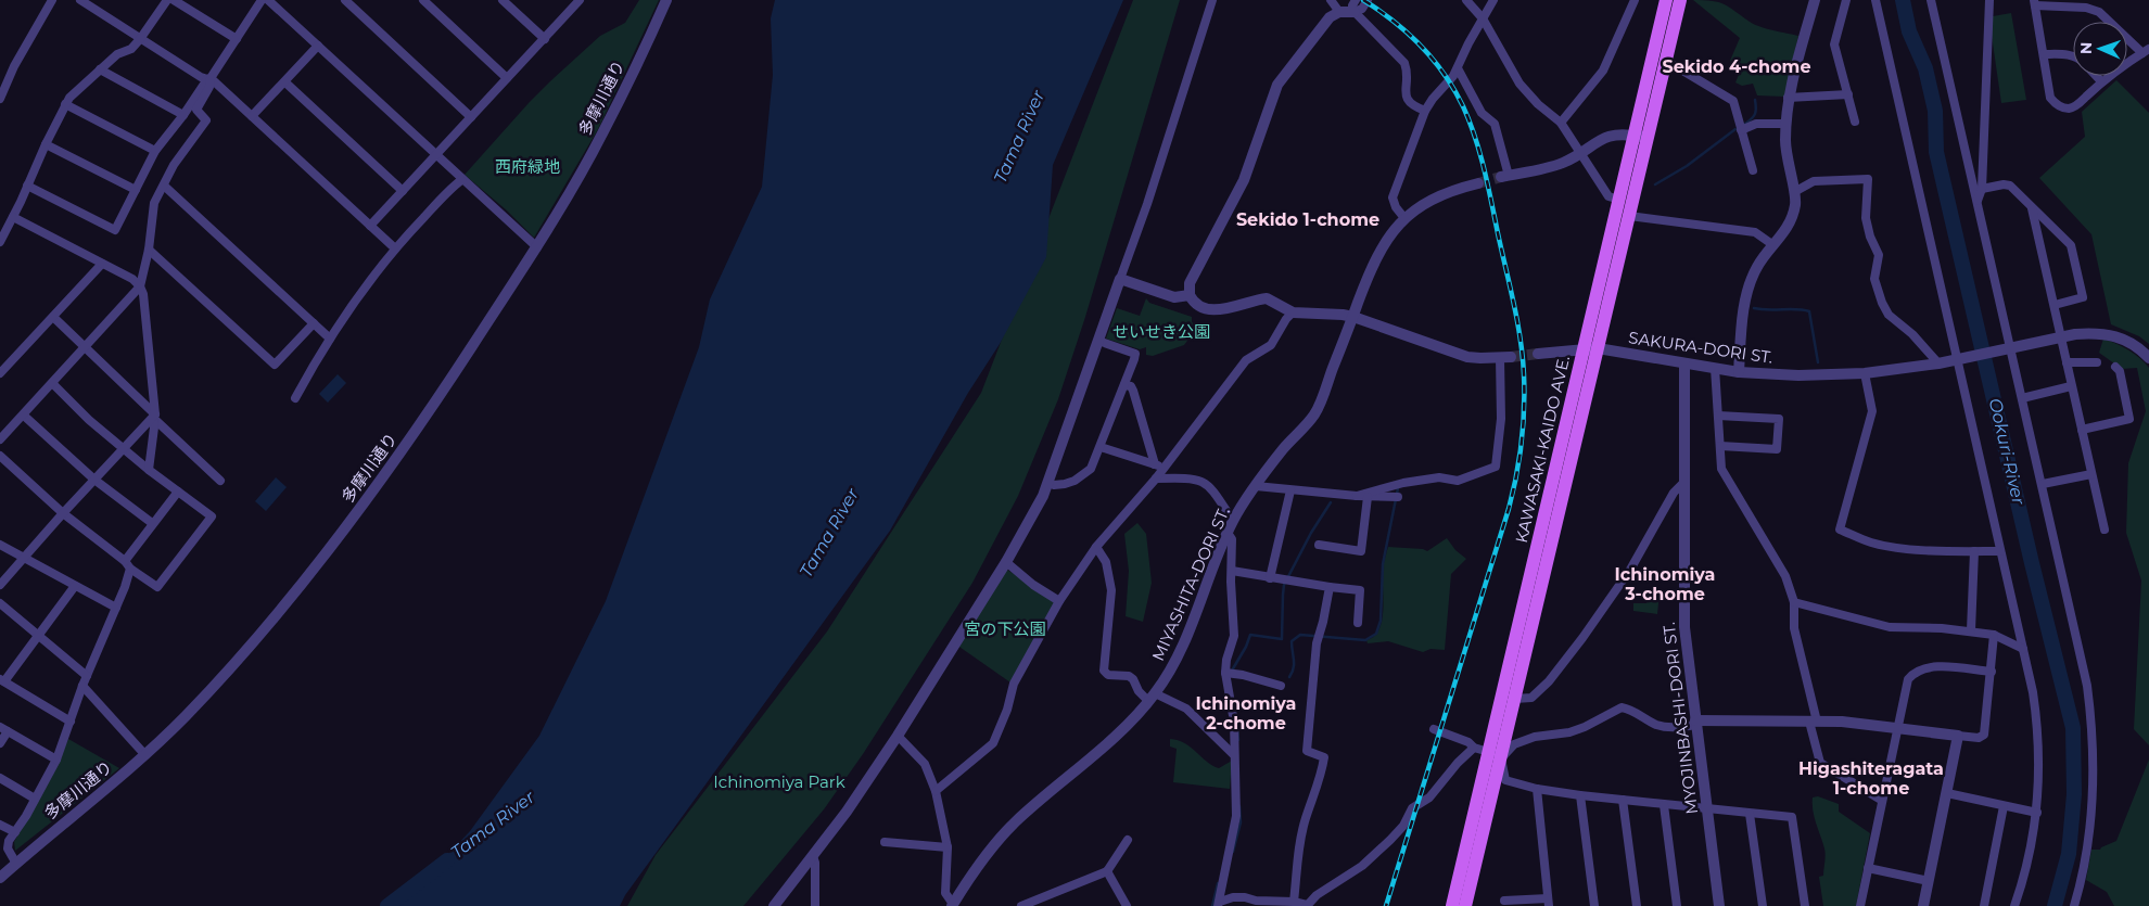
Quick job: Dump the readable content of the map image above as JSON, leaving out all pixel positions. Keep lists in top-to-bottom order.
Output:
{
  "streets": {
    "main road": ["KAWASAKI-KAIDO AVE."],
    "street": [
      "多摩川通り",
      "SAKURA-DORI ST.",
      "MIYASHITA-DORI ST.",
      "MYOJINBASHI-DORI ST."
    ]
  },
  "crossings": [
    ["SAKURA-DORI ST.", "KAWASAKI-KAIDO AVE."],
    ["SAKURA-DORI ST.", "MYOJINBASHI-DORI ST."]
  ],
  "districts": [
    "Sekido 4-chome",
    "Sekido 1-chome",
    "Ichinomiya 3-chome",
    "Ichinomiya 2-chome",
    "Higashiteragata 1-chome"
  ],
  "water": ["Tama River", "Ookuri-River"],
  "parks": [
    "西府緑地",
    "せいせき公園",
    "宮の下公園",
    "Ichinomiya Park"
  ],
  "north": "left"
}
